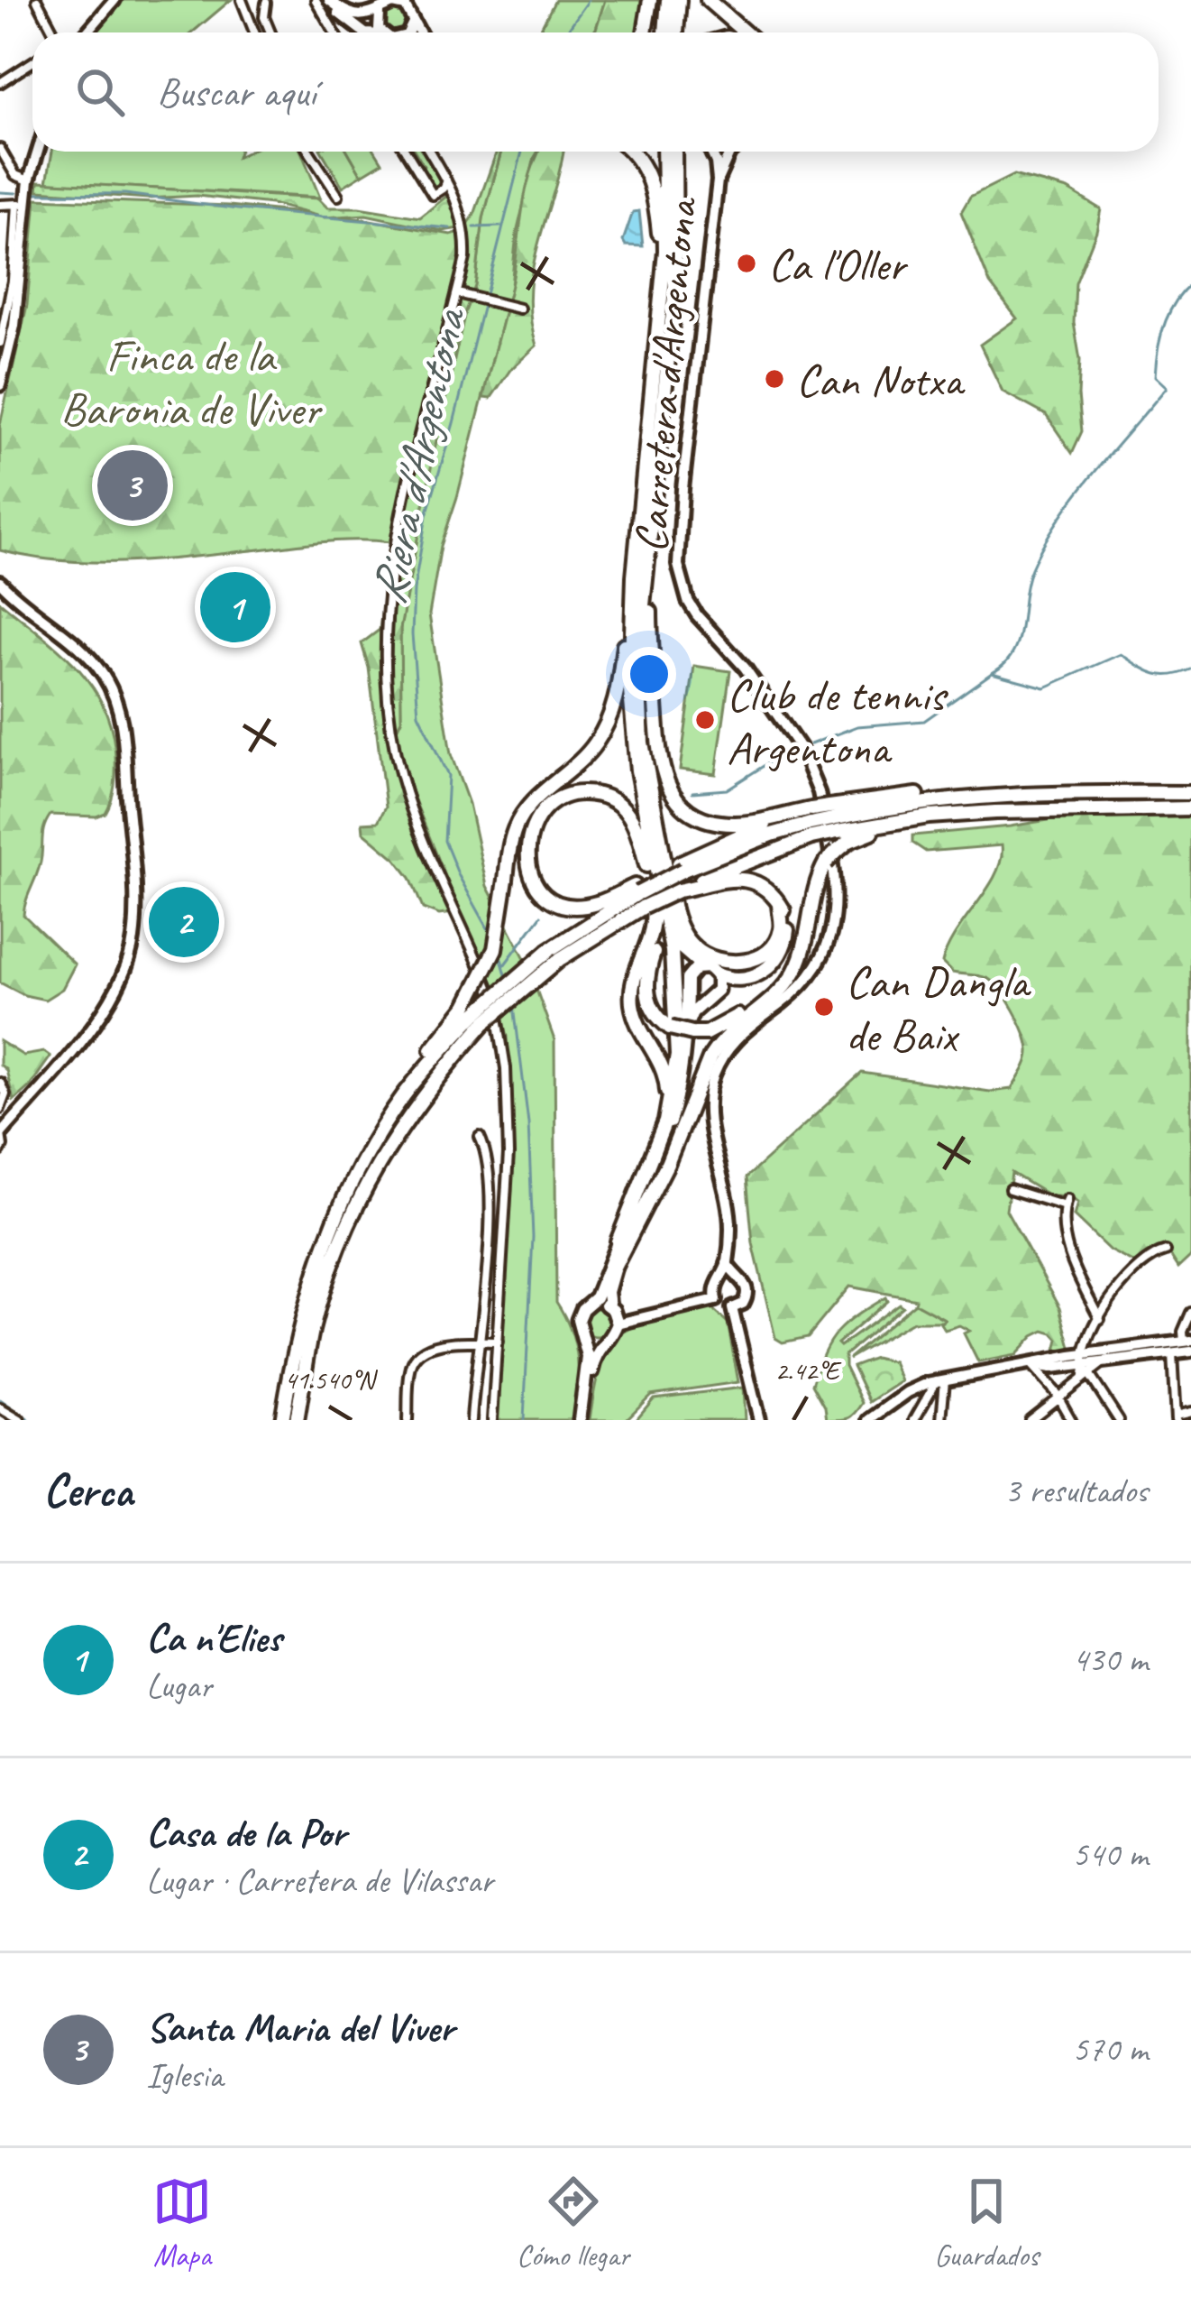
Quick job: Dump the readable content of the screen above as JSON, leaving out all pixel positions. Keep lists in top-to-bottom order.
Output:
{
  "streets": {
    "street": ["Carretera d'Argentona"]
  },
  "water": ["Riera d'Argentona"],
  "parks": ["Finca de la Baronia de Viver"],
  "places": [
    "Ca l'Oller",
    "Can Notxa",
    "Club de tennis Argentona",
    "Can Dangla de Baix"
  ],
  "page": {
    "search": "Buscar aquí",
    "pins": ["3", "1", "2"],
    "heading": ["Cerca", "3 resultados"],
    "list": [
      {
        "mark": "1",
        "name": "Ca n'Elies",
        "note": "Lugar",
        "value": "430 m"
      },
      {
        "mark": "2",
        "name": "Casa de la Por",
        "note": "Lugar · Carretera de Vilassar",
        "value": "540 m"
      },
      {
        "mark": "3",
        "name": "Santa Maria del Viver",
        "note": "Iglesia",
        "value": "570 m"
      }
    ],
    "nav": ["Mapa", "Cómo llegar", "Guardados"]
  },
  "coordinates": ["2.42°E", "41.540°N"]
}
